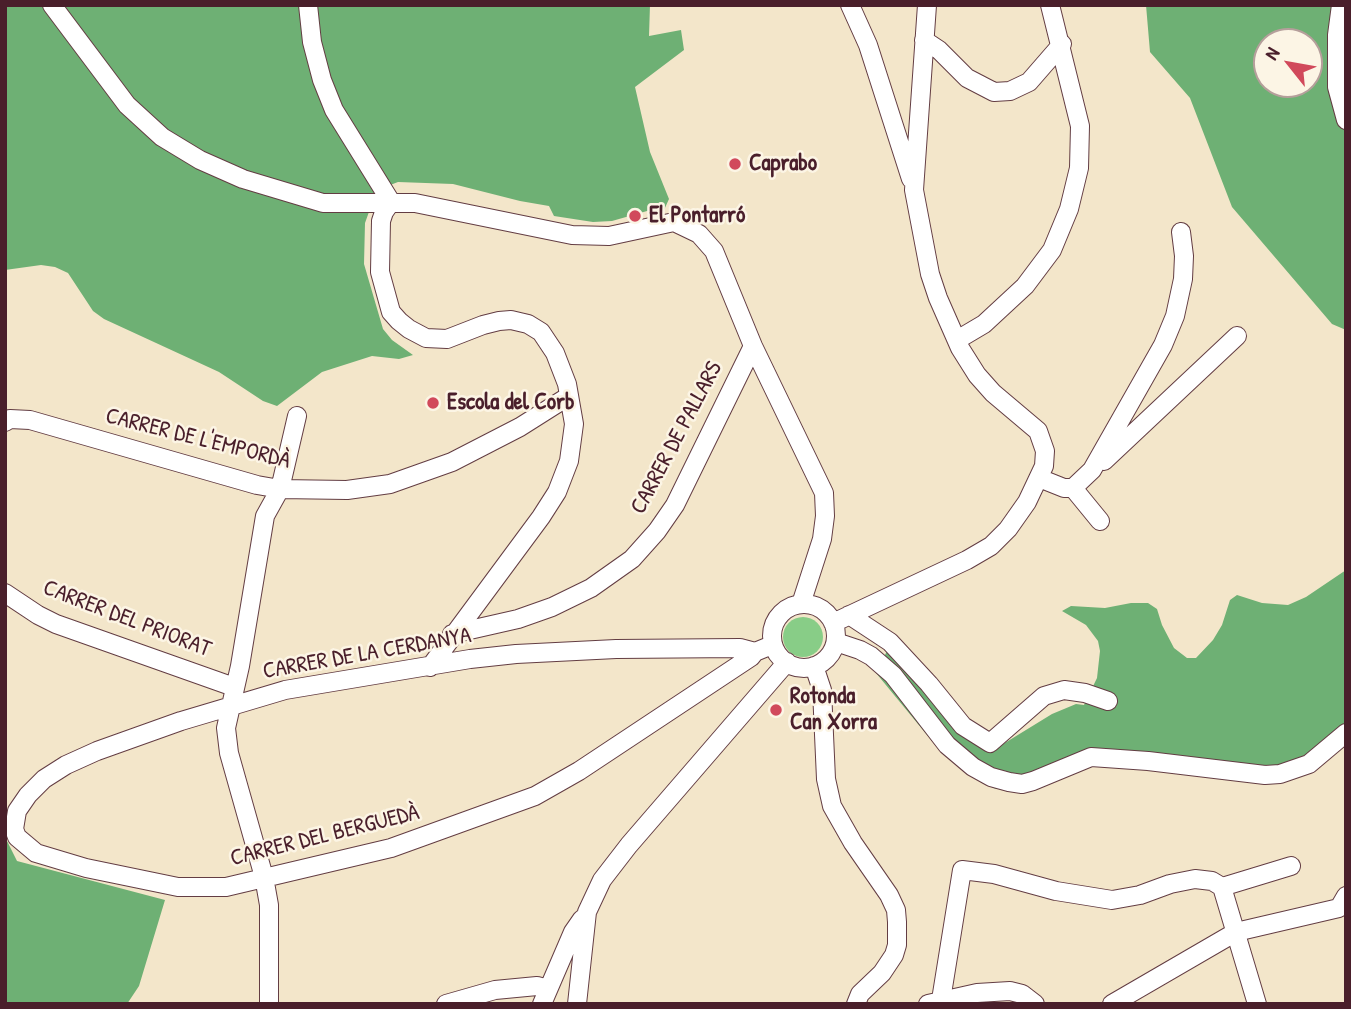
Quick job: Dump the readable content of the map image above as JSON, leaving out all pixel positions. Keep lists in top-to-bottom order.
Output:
{
  "streets": {
    "street": [
      "CARRER DE PALLARS",
      "CARRER DE L'EMPORDÀ",
      "CARRER DEL PRIORAT",
      "CARRER DE LA CERDANYA",
      "CARRER DEL BERGUEDÀ"
    ]
  },
  "crossings": [
    ["CARRER DE LA CERDANYA", "CARRER DEL BERGUEDÀ"]
  ],
  "places": [
    "Caprabo",
    "El Pontarró",
    "Escola del Corb",
    "Rotonda Can Xorra"
  ],
  "north": "top left"
}
